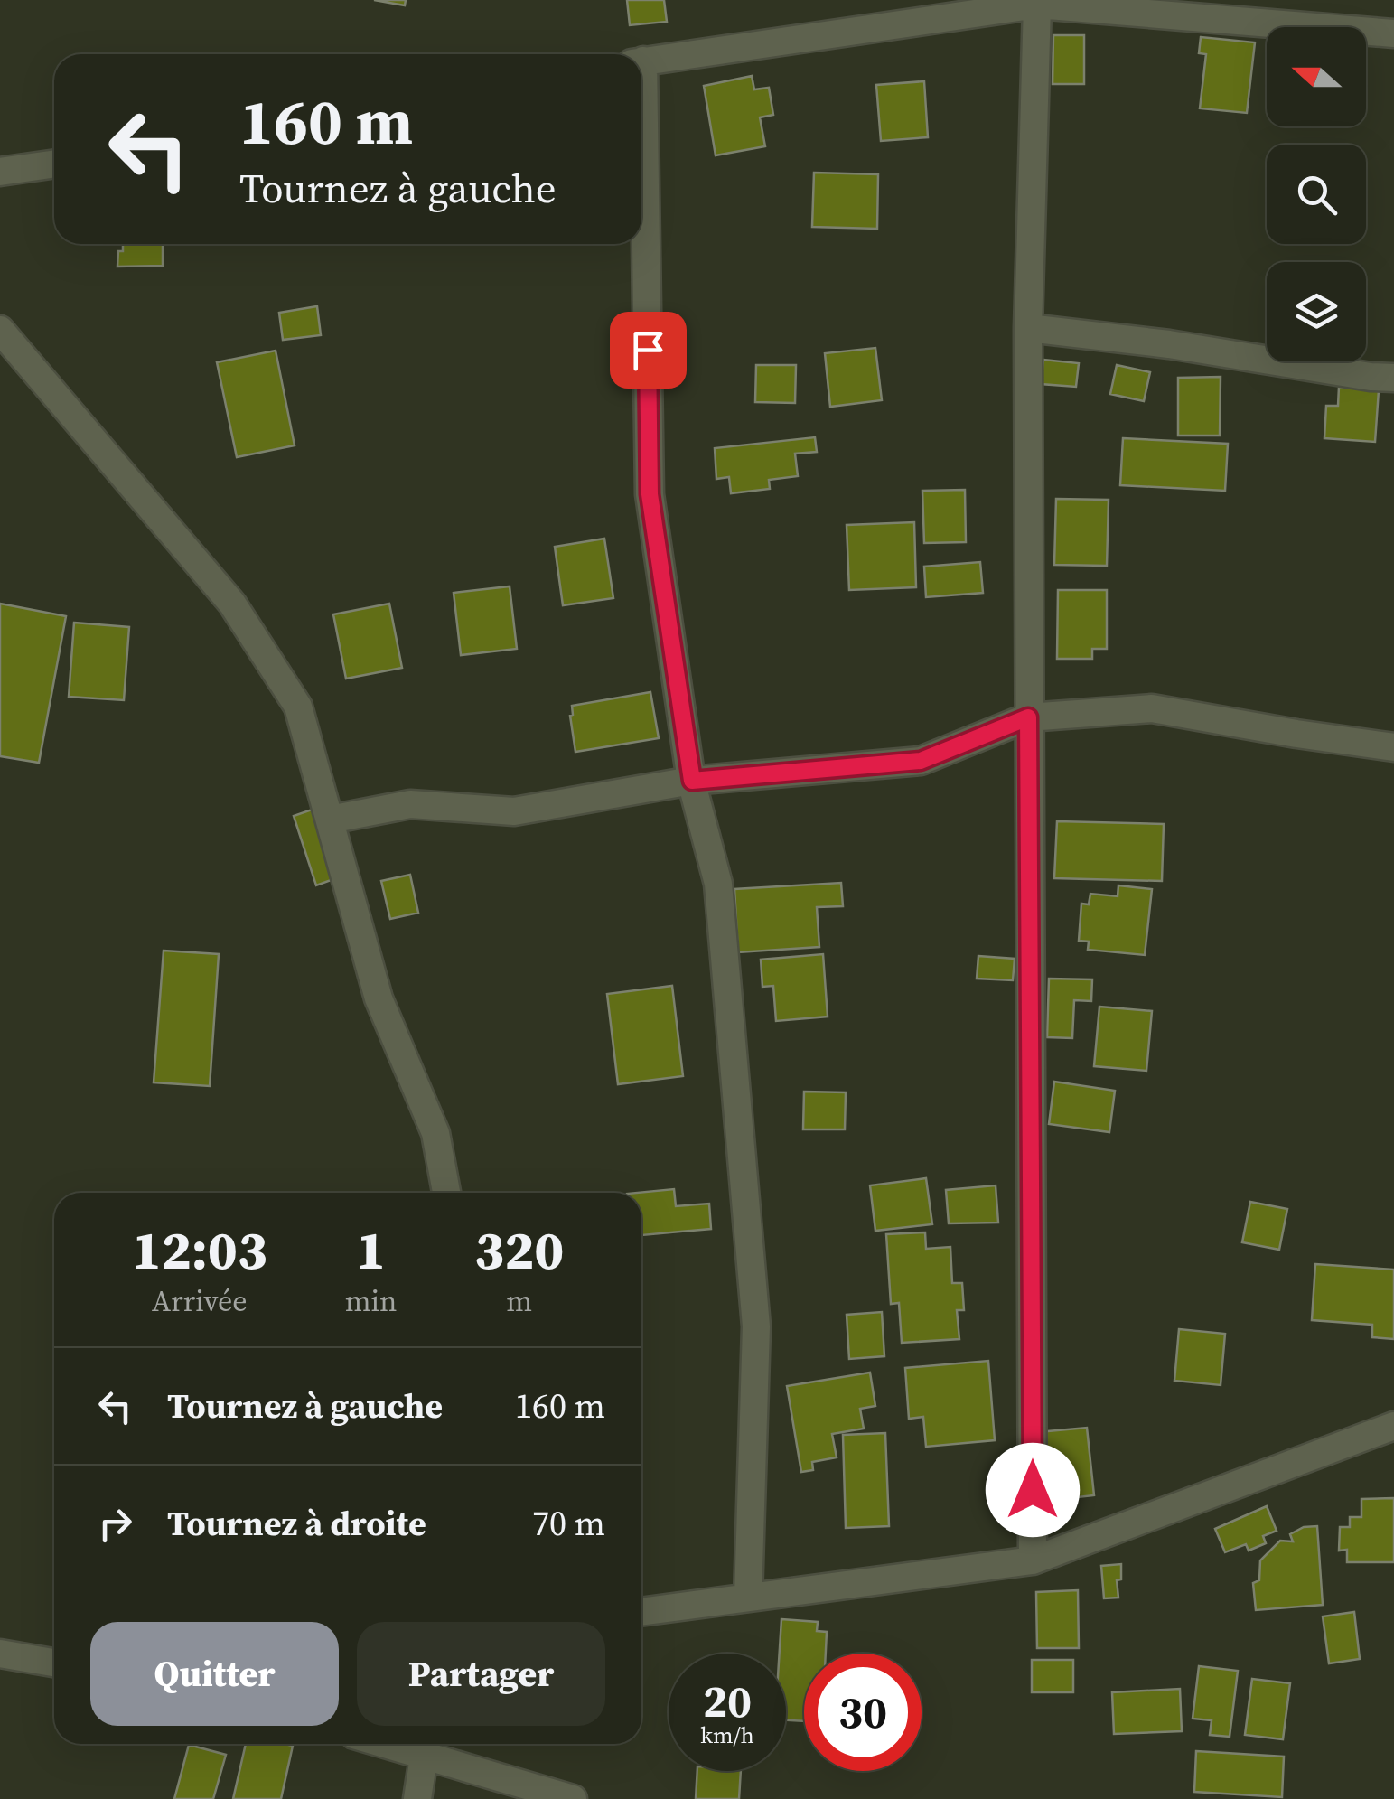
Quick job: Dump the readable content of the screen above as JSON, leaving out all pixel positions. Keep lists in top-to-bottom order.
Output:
{
  "north": "left",
  "page": {
    "turn": ["160 m", "Tournez à gauche"],
    "eta": [
      "12:03",
      "Arrivée",
      "1",
      "min",
      "320",
      "m"
    ],
    "list": [
      {
        "name": "Tournez à gauche",
        "value": "160 m"
      },
      {
        "name": "Tournez à droite",
        "value": "70 m"
      }
    ],
    "buttons": ["Quitter", "Partager"],
    "speed": "20 km/h",
    "limit": "30"
  }
}
